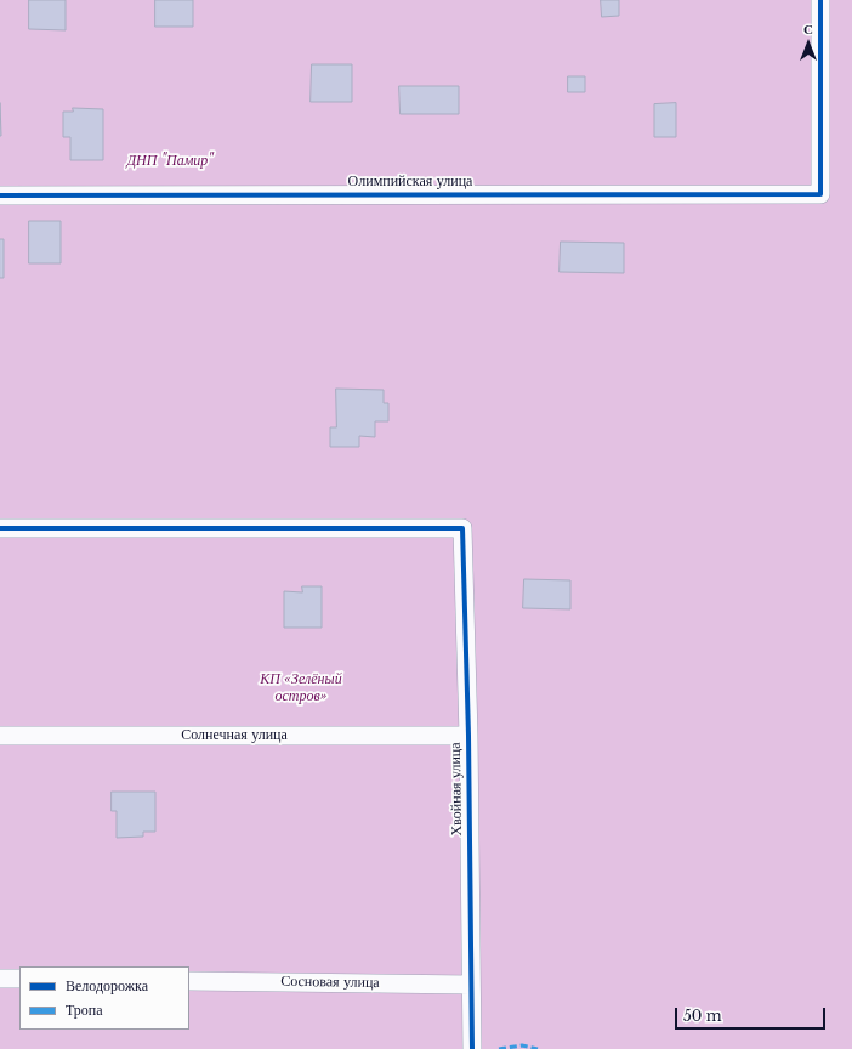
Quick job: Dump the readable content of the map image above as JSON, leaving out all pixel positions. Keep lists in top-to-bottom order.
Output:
{
  "streets": {
    "street": [
      "Олимпийская улица",
      "Солнечная улица",
      "Хвойная улица",
      "Сосновая улица"
    ]
  },
  "crossings": [
    ["Солнечная улица", "Хвойная улица"],
    ["Хвойная улица", "Сосновая улица"]
  ],
  "parks": ["ДНП \"Памир\"", "КП «Зелёный остров»"],
  "legend": ["Велодорожка", "Тропа"],
  "scale_bar": "50 m",
  "north": "top"
}
